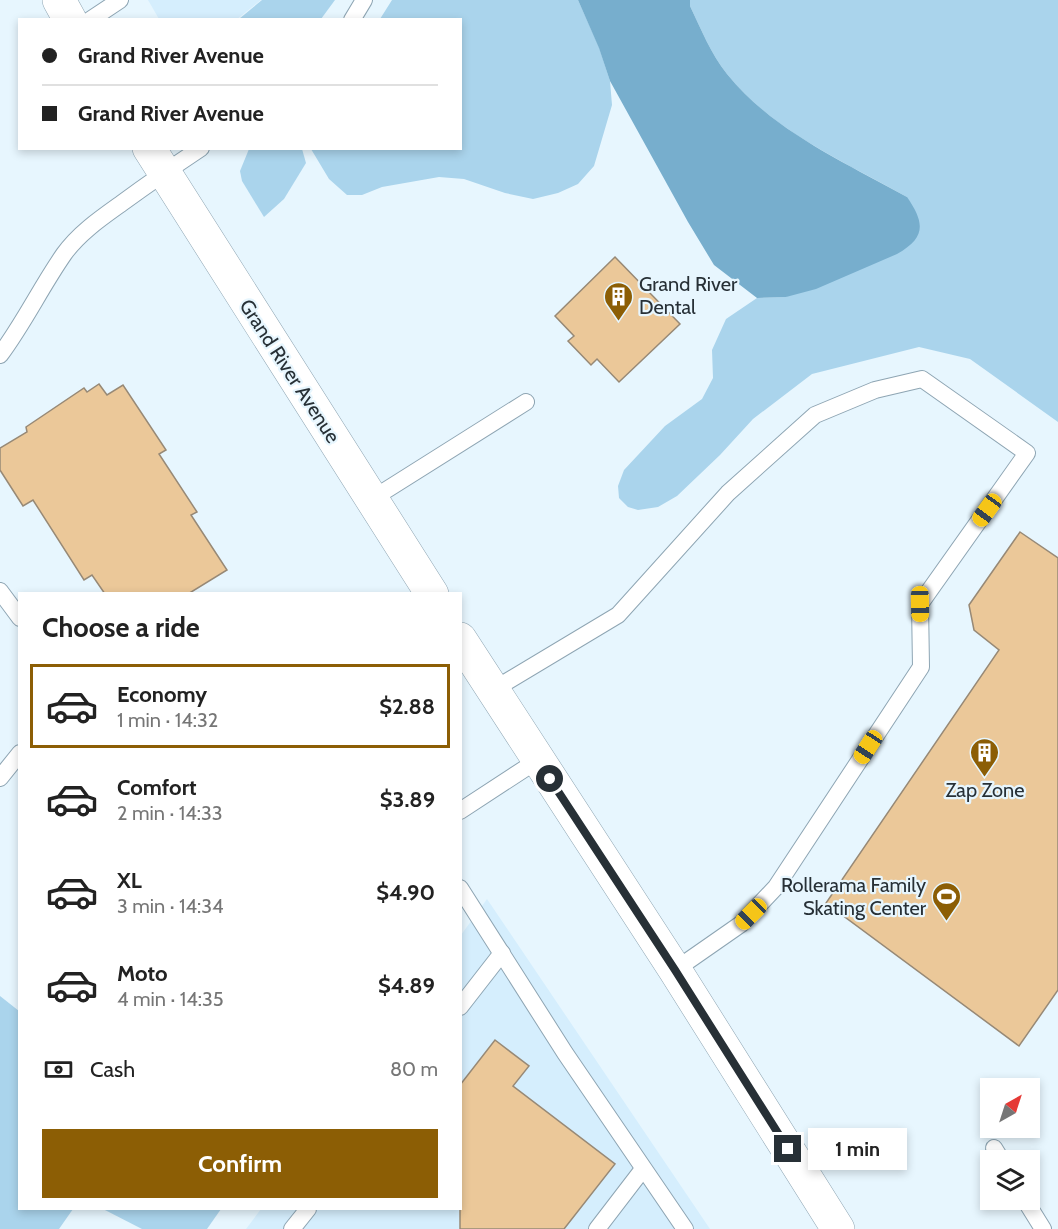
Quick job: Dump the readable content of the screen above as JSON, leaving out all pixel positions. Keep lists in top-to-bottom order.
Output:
{
  "streets": {
    "main road": ["Grand River Avenue"]
  },
  "places": {
    "building": ["Grand River Dental", "Zap Zone"],
    "sports": ["Rollerama Family Skating Center"]
  },
  "north": "top right",
  "page": {
    "banner": ["Grand River Avenue", "Grand River Avenue"],
    "heading": "Choose a ride",
    "list": [
      {
        "name": "Economy",
        "note": "1 min · 14:32",
        "value": "$2.88"
      },
      {
        "name": "Comfort",
        "note": "2 min · 14:33",
        "value": "$3.89"
      },
      {
        "name": "XL",
        "note": "3 min · 14:34",
        "value": "$4.90"
      },
      {
        "name": "Moto",
        "note": "4 min · 14:35",
        "value": "$4.89"
      }
    ],
    "pay": ["Cash", "80 m"],
    "buttons": "Confirm",
    "bubble": "1 min"
  }
}
